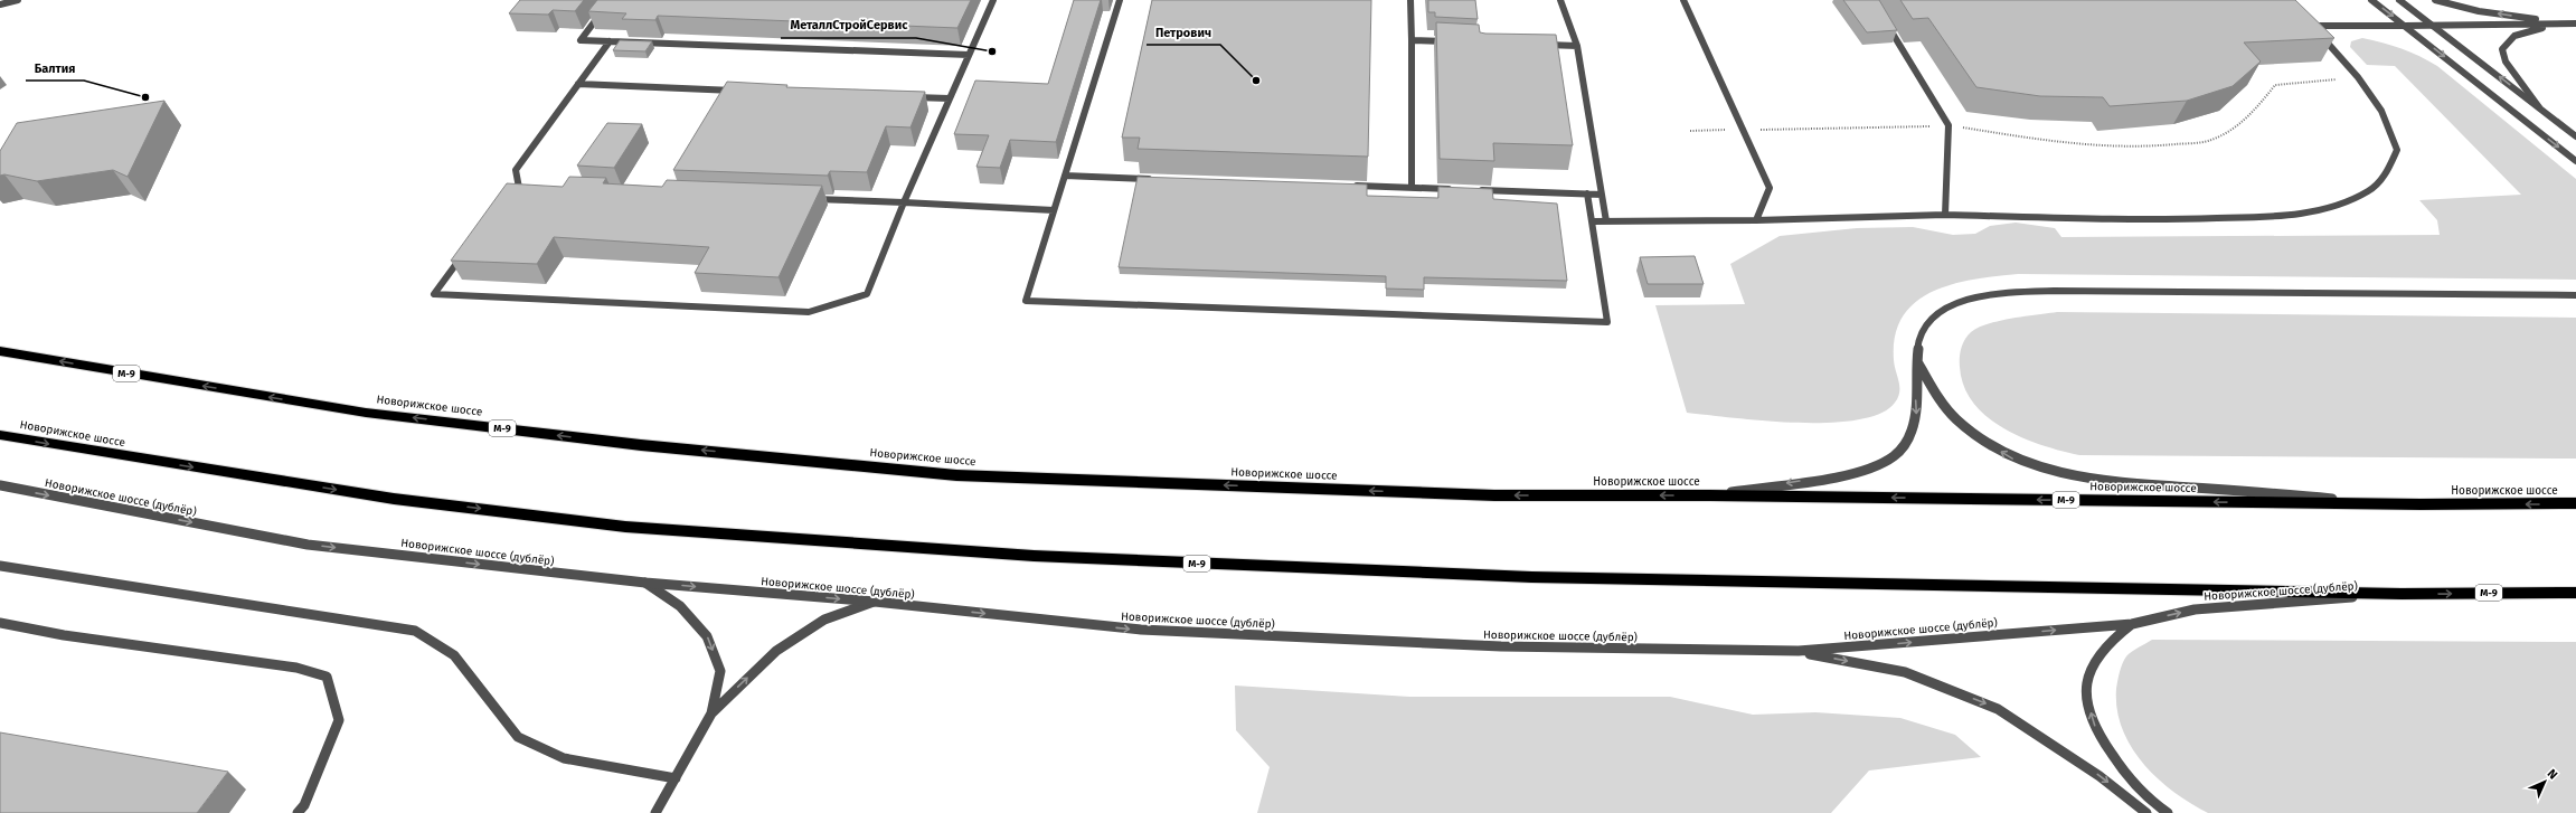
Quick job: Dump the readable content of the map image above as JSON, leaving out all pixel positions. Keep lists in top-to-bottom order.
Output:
{
  "streets": {
    "highway": ["М-9", "Новорижское шоссе"],
    "street": ["Новорижское шоссе (дублёр)"]
  },
  "crossings": [
    ["М-9", "Новорижское шоссе"],
    ["Новорижское шоссе", "Новорижское шоссе (дублёр)"]
  ],
  "one_way": ["Новорижское шоссе (дублёр)"],
  "places": ["МеталлСтройСервис", "Петрович", "Балтия"],
  "north": "top right"
}
